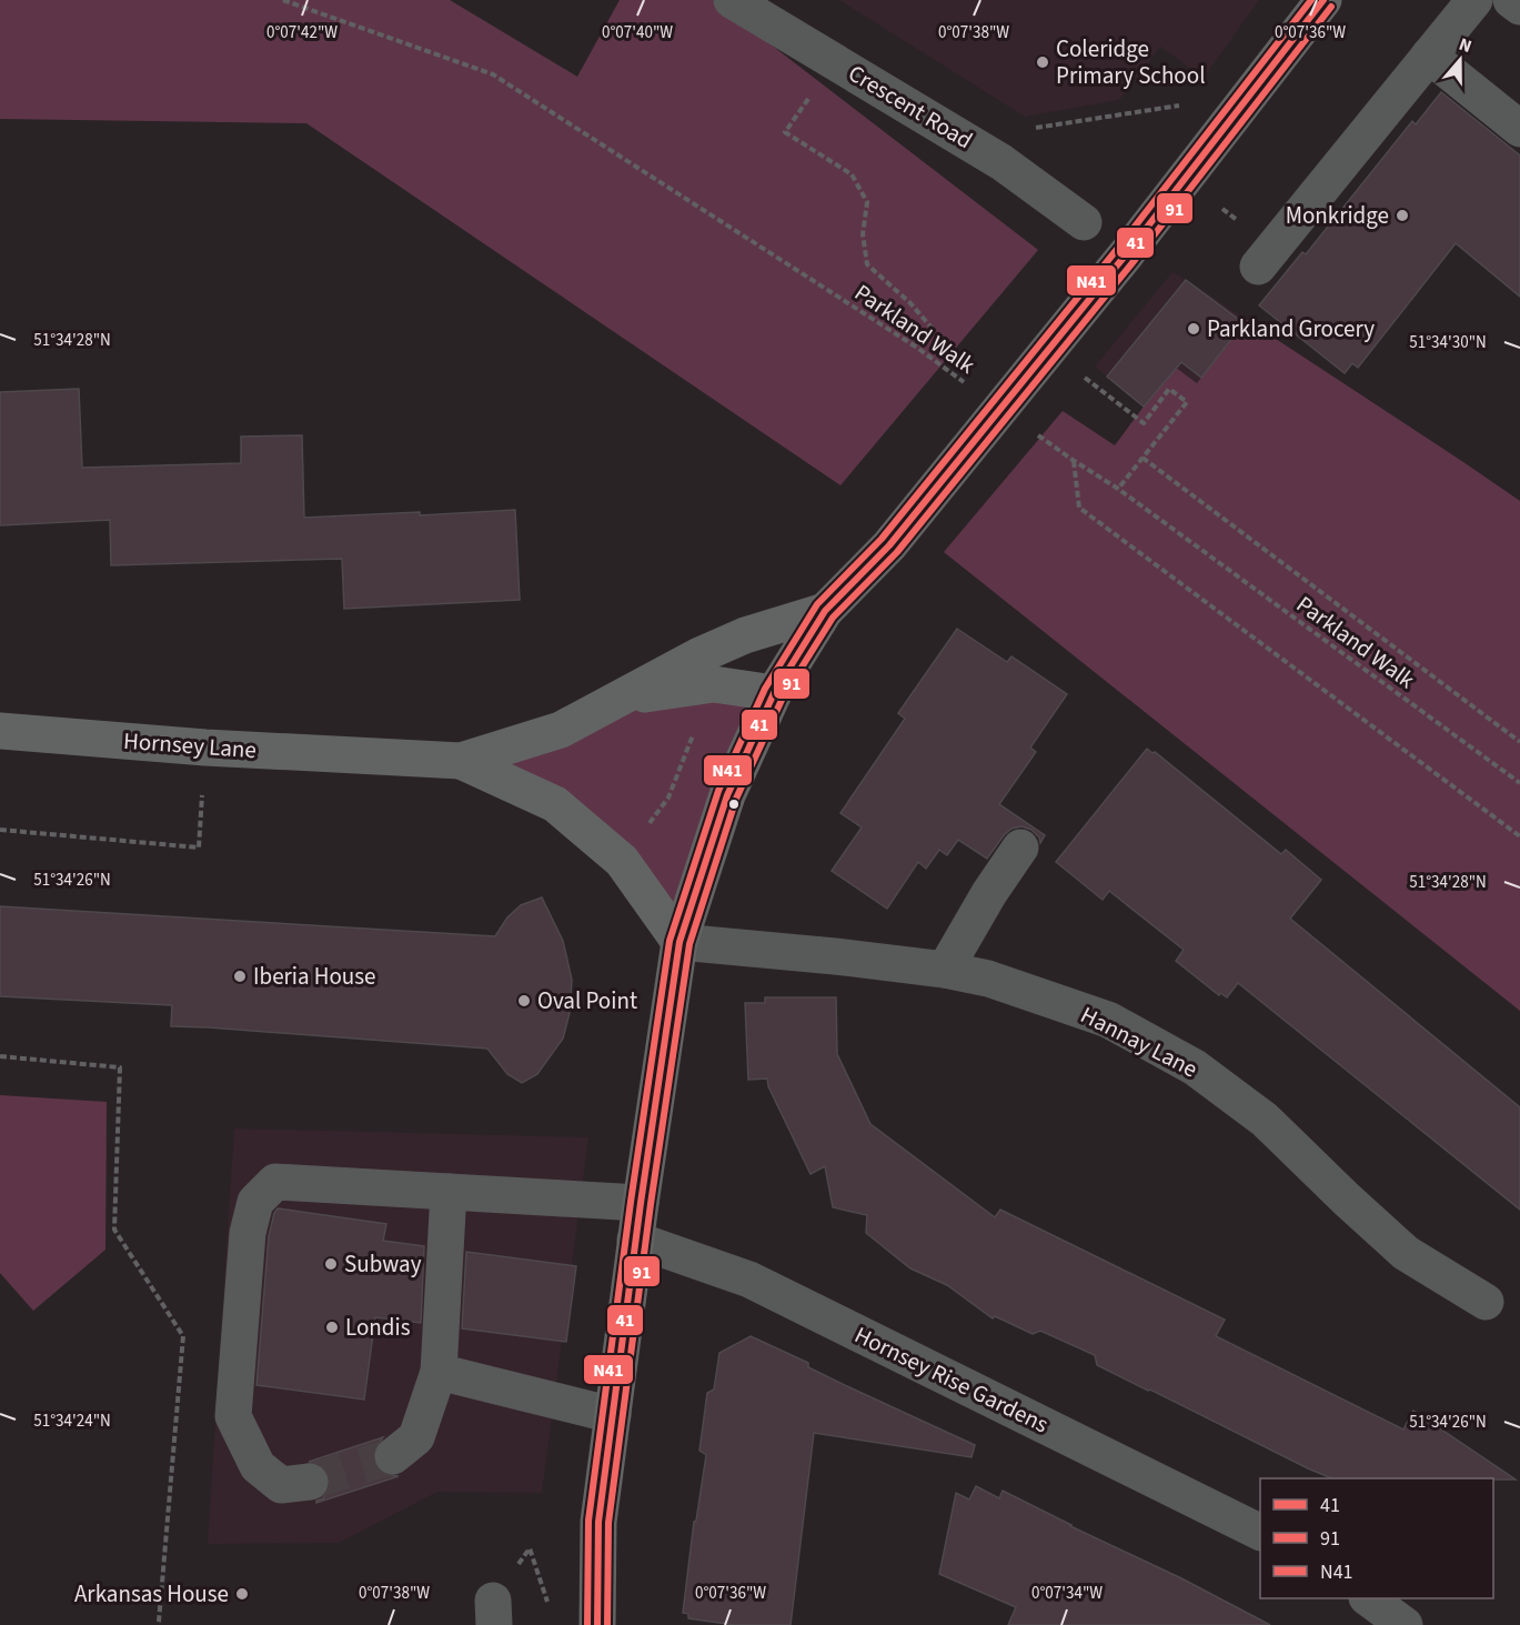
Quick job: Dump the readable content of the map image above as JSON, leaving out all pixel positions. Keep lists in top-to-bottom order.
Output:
{
  "streets": {
    "main road": ["Hornsey Lane"],
    "street": ["Crescent Road", "Hannay Lane", "Hornsey Rise Gardens"],
    "path": ["Parkland Walk"]
  },
  "crossings": [
    ["Hornsey Lane", "Hannay Lane"]
  ],
  "places": [
    "Coleridge Primary School",
    "Monkridge",
    "Parkland Grocery",
    "Iberia House",
    "Oval Point",
    "Subway",
    "Londis",
    "Arkansas House"
  ],
  "lines": ["transit line 41", "transit line N41", "transit line 91"],
  "legend": ["41", "91", "N41"],
  "north": "top",
  "coordinates": [
    "0°07'42\"W",
    "0°07'40\"W",
    "0°07'38\"W",
    "0°07'36\"W",
    "51°34'28\"N",
    "51°34'30\"N",
    "51°34'26\"N",
    "51°34'24\"N",
    "0°07'34\"W"
  ]
}
